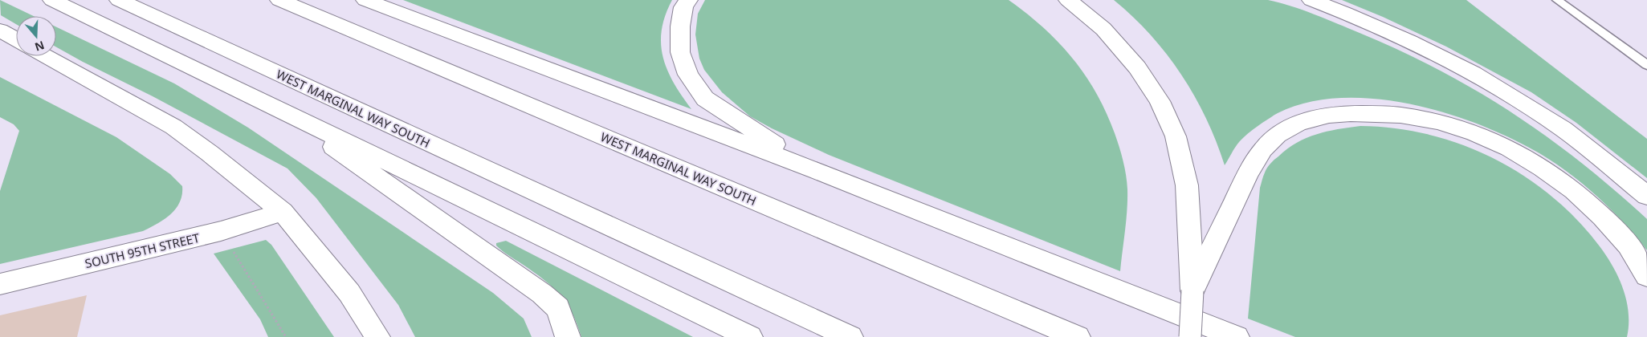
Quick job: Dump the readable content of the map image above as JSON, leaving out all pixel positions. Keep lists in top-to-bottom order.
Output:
{
  "streets": {
    "main road": ["WEST MARGINAL WAY SOUTH", "SOUTH 95TH STREET"]
  },
  "north": "bottom"
}
